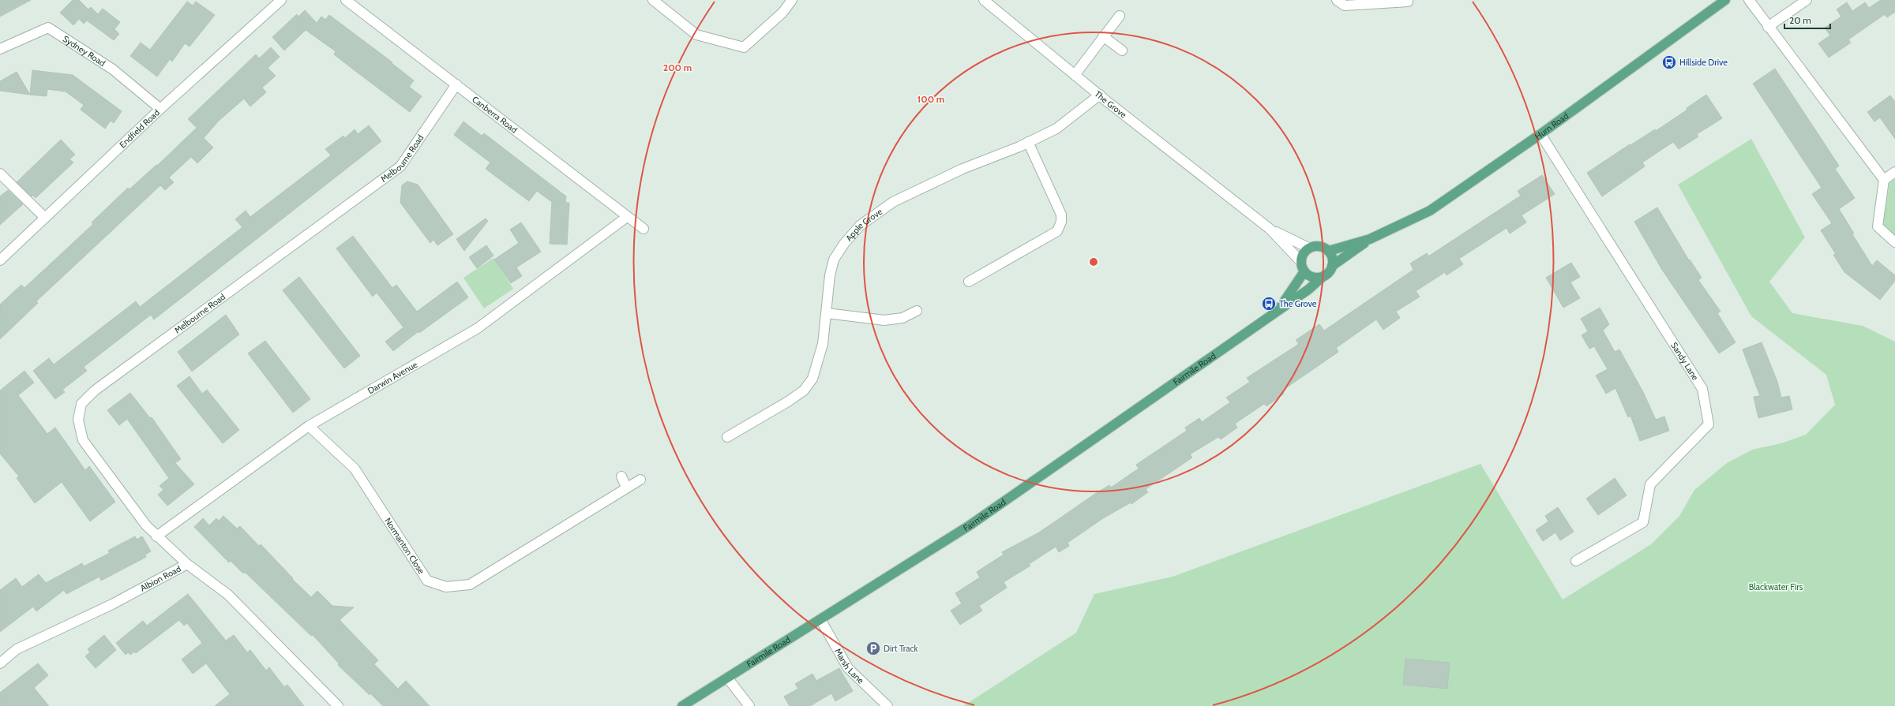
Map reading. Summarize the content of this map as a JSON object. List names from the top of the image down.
{
  "streets": {
    "main road": ["Hurn Road", "Fairmile Road"],
    "street": [
      "Sydney Road",
      "The Grove",
      "Canberra Road",
      "Endfield Road",
      "Melbourne Road",
      "Apple Grove",
      "Sandy Lane",
      "Darwin Avenue",
      "Normanton Close",
      "Albion Road",
      "Marsh Lane"
    ]
  },
  "crossings": [
    ["Sydney Road", "Endfield Road"],
    ["The Grove", "Hurn Road"],
    ["The Grove", "Apple Grove"],
    ["The Grove", "Fairmile Road"],
    ["Canberra Road", "Melbourne Road"],
    ["Canberra Road", "Darwin Avenue"],
    ["Hurn Road", "Sandy Lane"],
    ["Hurn Road", "Fairmile Road"],
    ["Melbourne Road", "Darwin Avenue"],
    ["Melbourne Road", "Albion Road"],
    ["Fairmile Road", "Marsh Lane"],
    ["Darwin Avenue", "Normanton Close"]
  ],
  "parks": ["Blackwater Firs"],
  "places": {
    "bus stop": ["Hillside Drive", "The Grove"],
    "parking": ["Dirt Track"]
  },
  "scale_bar": "20 m",
  "rings": ["200 m", "100 m"]
}
